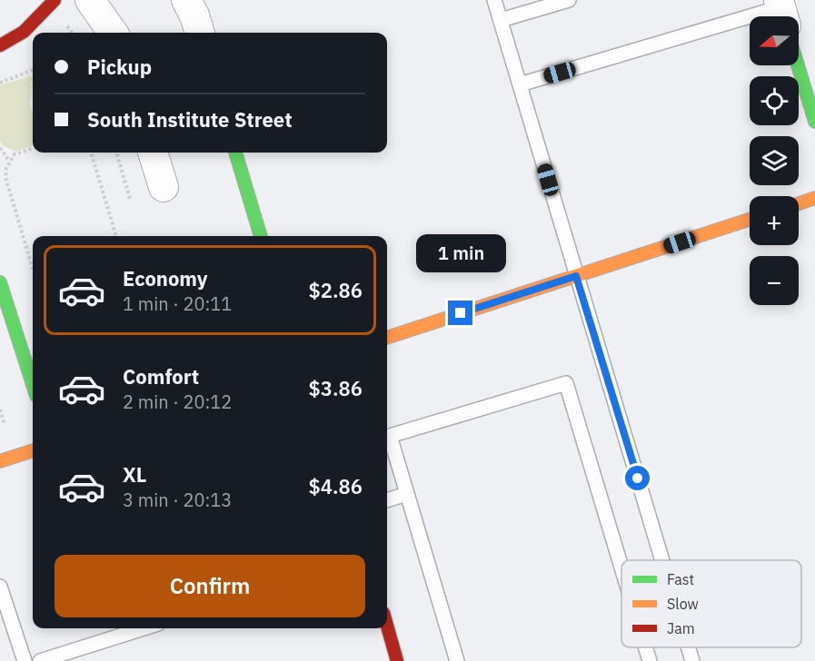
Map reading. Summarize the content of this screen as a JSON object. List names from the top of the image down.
{
  "legend": ["Fast", "Slow", "Jam"],
  "north": "left",
  "page": {
    "map_buttons": ["+", "−"],
    "banner": ["Pickup", "South Institute Street"],
    "bubble": "1 min",
    "list": [
      {
        "name": "Economy",
        "note": "1 min · 20:11",
        "value": "$2.86"
      },
      {
        "name": "Comfort",
        "note": "2 min · 20:12",
        "value": "$3.86"
      },
      {
        "name": "XL",
        "note": "3 min · 20:13",
        "value": "$4.86"
      }
    ],
    "buttons": "Confirm"
  }
}
